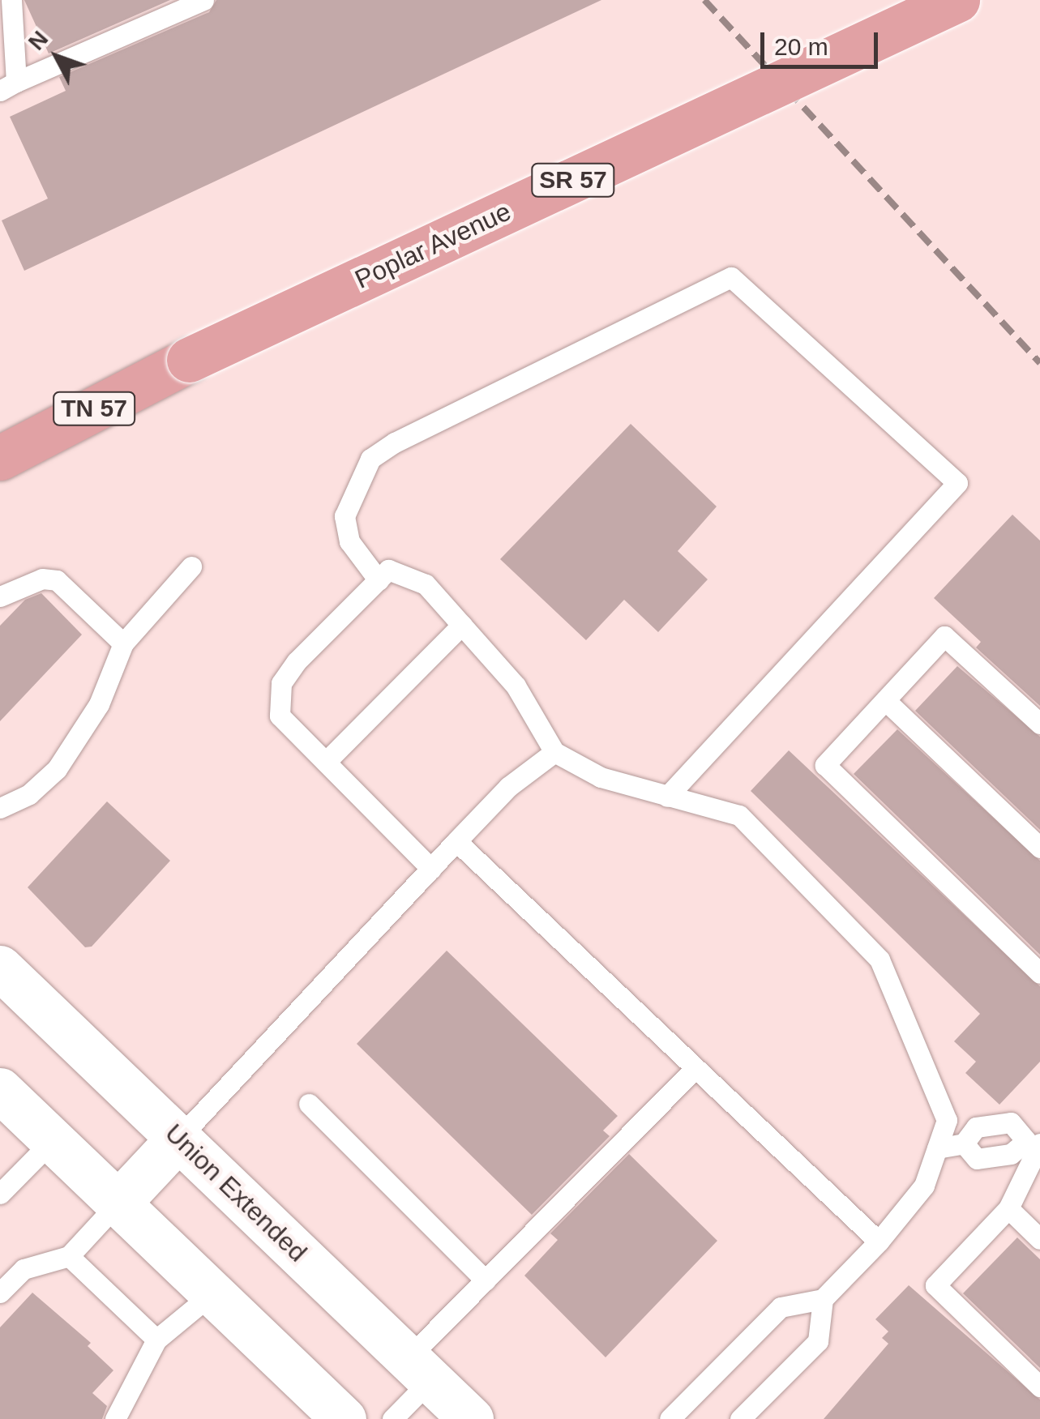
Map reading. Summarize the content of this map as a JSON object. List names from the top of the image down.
{
  "streets": {
    "main road": ["SR 57", "Poplar Avenue", "TN 57"],
    "street": ["Union Extended"]
  },
  "scale_bar": "20 m",
  "north": "top left"
}
